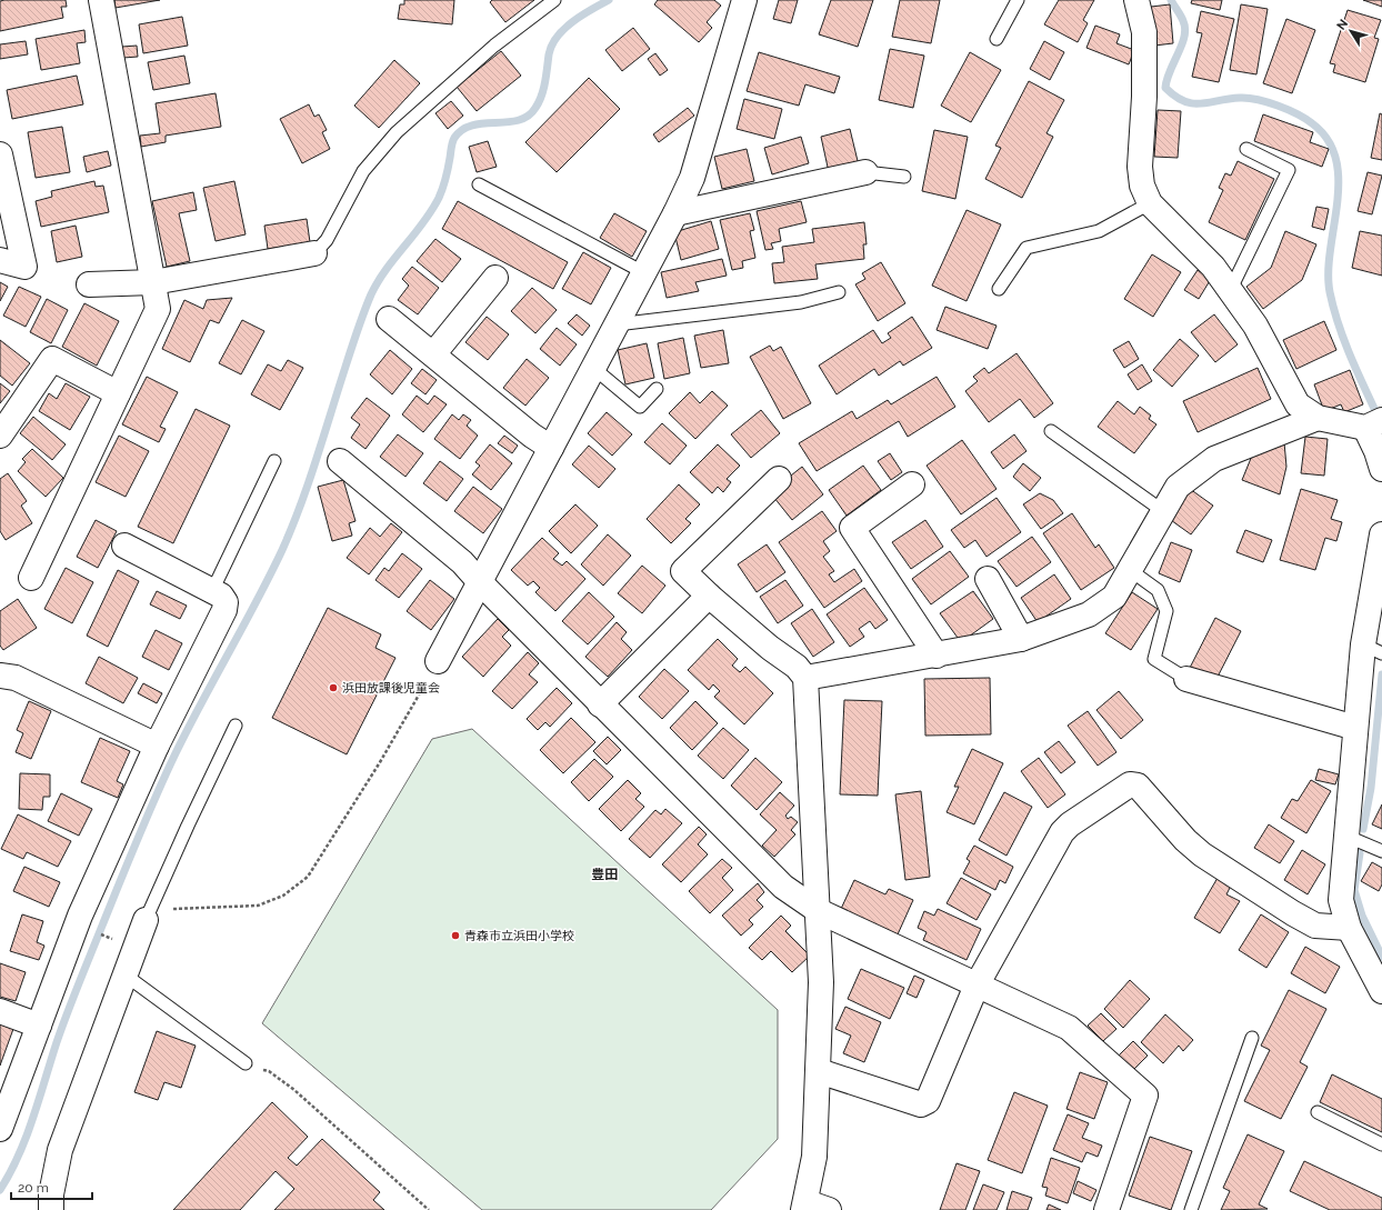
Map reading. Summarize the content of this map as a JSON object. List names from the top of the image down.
{
  "districts": ["豊田"],
  "places": ["浜田放課後児童会", "青森市立浜田小学校"],
  "scale_bar": "20 m",
  "north": "top left"
}
